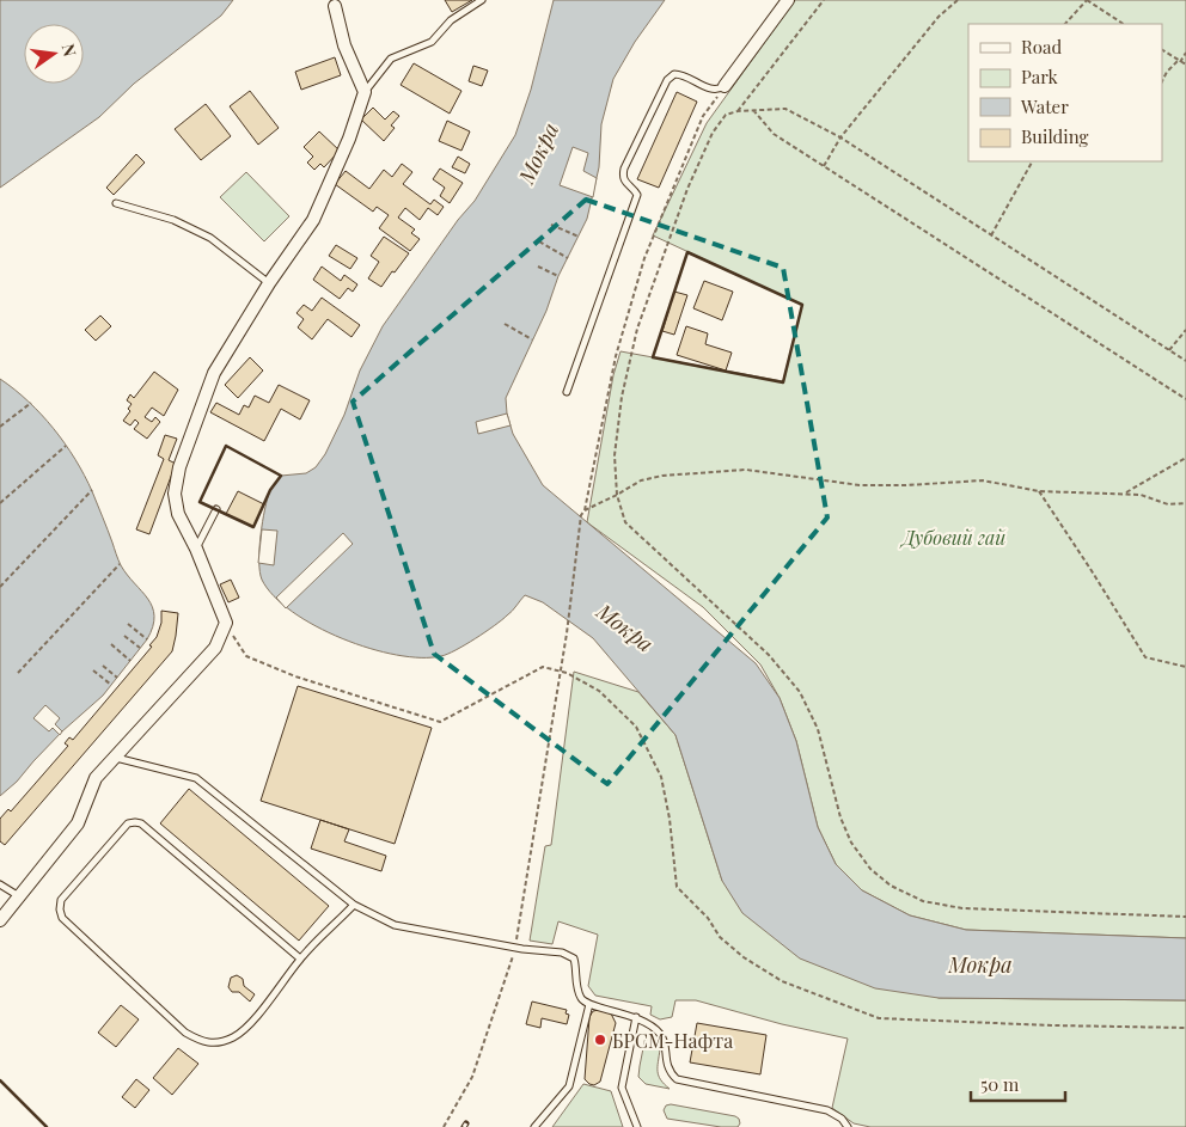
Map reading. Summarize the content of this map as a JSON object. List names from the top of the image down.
{
  "water": ["Мокра"],
  "parks": ["Дубовий гай"],
  "places": ["БРСМ-Нафта"],
  "legend": [
    "Road",
    "Park",
    "Water",
    "Building"
  ],
  "scale_bar": "50 m",
  "north": "right"
}
